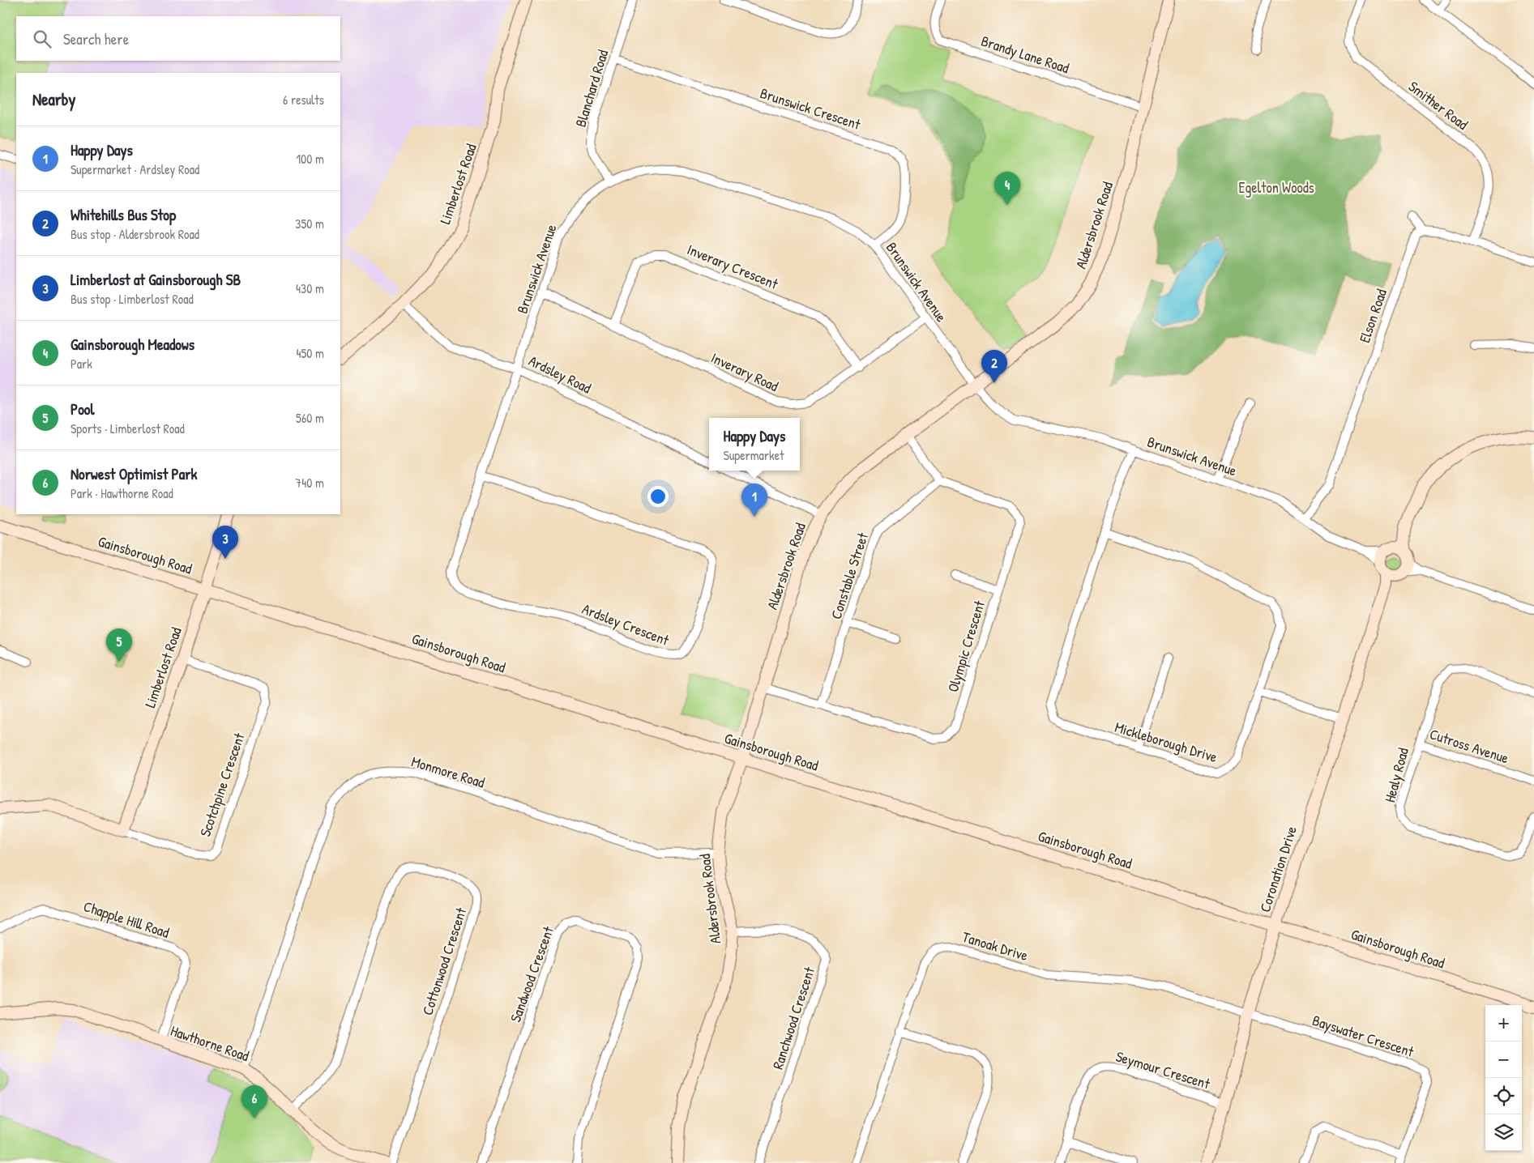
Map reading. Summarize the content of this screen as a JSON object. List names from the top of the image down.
{
  "streets": {
    "street": [
      "Brandy Lane Road",
      "Blanchard Road",
      "Smither Road",
      "Brunswick Crescent",
      "Limberlost Road",
      "Aldersbrook Road",
      "Inverary Crescent",
      "Brunswick Avenue",
      "Elson Road",
      "Inverary Road",
      "Ardsley Road",
      "Gainsborough Road",
      "Constable Street",
      "Ardsley Crescent",
      "Olympic Crescent",
      "Mickleborough Drive",
      "Cutross Avenue",
      "Monmore Road",
      "Healy Road",
      "Scotchpine Crescent",
      "Coronation Drive",
      "Chapple Hill Road",
      "Tanoak Drive",
      "Cottonwood Crescent",
      "Sandwood Crescent",
      "Ranchwood Crescent",
      "Bayswater Crescent",
      "Hawthorne Road",
      "Seymour Crescent"
    ]
  },
  "crossings": [
    ["Brandy Lane Road", "Aldersbrook Road"],
    ["Blanchard Road", "Brunswick Crescent"],
    ["Blanchard Road", "Brunswick Avenue"],
    ["Brunswick Crescent", "Brunswick Avenue"],
    ["Limberlost Road", "Ardsley Road"],
    ["Limberlost Road", "Gainsborough Road"],
    ["Limberlost Road", "Scotchpine Crescent"],
    ["Aldersbrook Road", "Brunswick Avenue"],
    ["Aldersbrook Road", "Gainsborough Road"],
    ["Aldersbrook Road", "Olympic Crescent"],
    ["Aldersbrook Road", "Monmore Road"],
    ["Aldersbrook Road", "Ranchwood Crescent"],
    ["Inverary Crescent", "Inverary Road"],
    ["Brunswick Avenue", "Elson Road"],
    ["Brunswick Avenue", "Inverary Road"],
    ["Brunswick Avenue", "Ardsley Road"],
    ["Brunswick Avenue", "Ardsley Crescent"],
    ["Brunswick Avenue", "Mickleborough Drive"],
    ["Ardsley Road", "Ardsley Crescent"],
    ["Gainsborough Road", "Coronation Drive"],
    ["Constable Street", "Olympic Crescent"],
    ["Cutross Avenue", "Healy Road"],
    ["Monmore Road", "Hawthorne Road"],
    ["Coronation Drive", "Tanoak Drive"],
    ["Coronation Drive", "Bayswater Crescent"],
    ["Coronation Drive", "Seymour Crescent"],
    ["Chapple Hill Road", "Hawthorne Road"],
    ["Tanoak Drive", "Bayswater Crescent"],
    ["Cottonwood Crescent", "Hawthorne Road"]
  ],
  "parks": ["Egelton Woods"],
  "page": {
    "search": "Search here",
    "heading": ["Nearby", "6 results"],
    "list": [
      {
        "mark": "1",
        "name": "Happy Days",
        "note": "Supermarket · Ardsley Road",
        "value": "100 m"
      },
      {
        "mark": "2",
        "name": "Whitehills Bus Stop",
        "note": "Bus stop · Aldersbrook Road",
        "value": "350 m"
      },
      {
        "mark": "3",
        "name": "Limberlost at Gainsborough SB",
        "note": "Bus stop · Limberlost Road",
        "value": "430 m"
      },
      {
        "mark": "4",
        "name": "Gainsborough Meadows",
        "note": "Park",
        "value": "450 m"
      },
      {
        "mark": "5",
        "name": "Pool",
        "note": "Sports · Limberlost Road",
        "value": "560 m"
      },
      {
        "mark": "6",
        "name": "Norwest Optimist Park",
        "note": "Park · Hawthorne Road",
        "value": "740 m"
      }
    ],
    "pins": [
      "4",
      "2",
      "1",
      "3",
      "5",
      "6"
    ],
    "popup": ["Happy Days", "Supermarket"],
    "map_buttons": ["+", "−"]
  }
}
